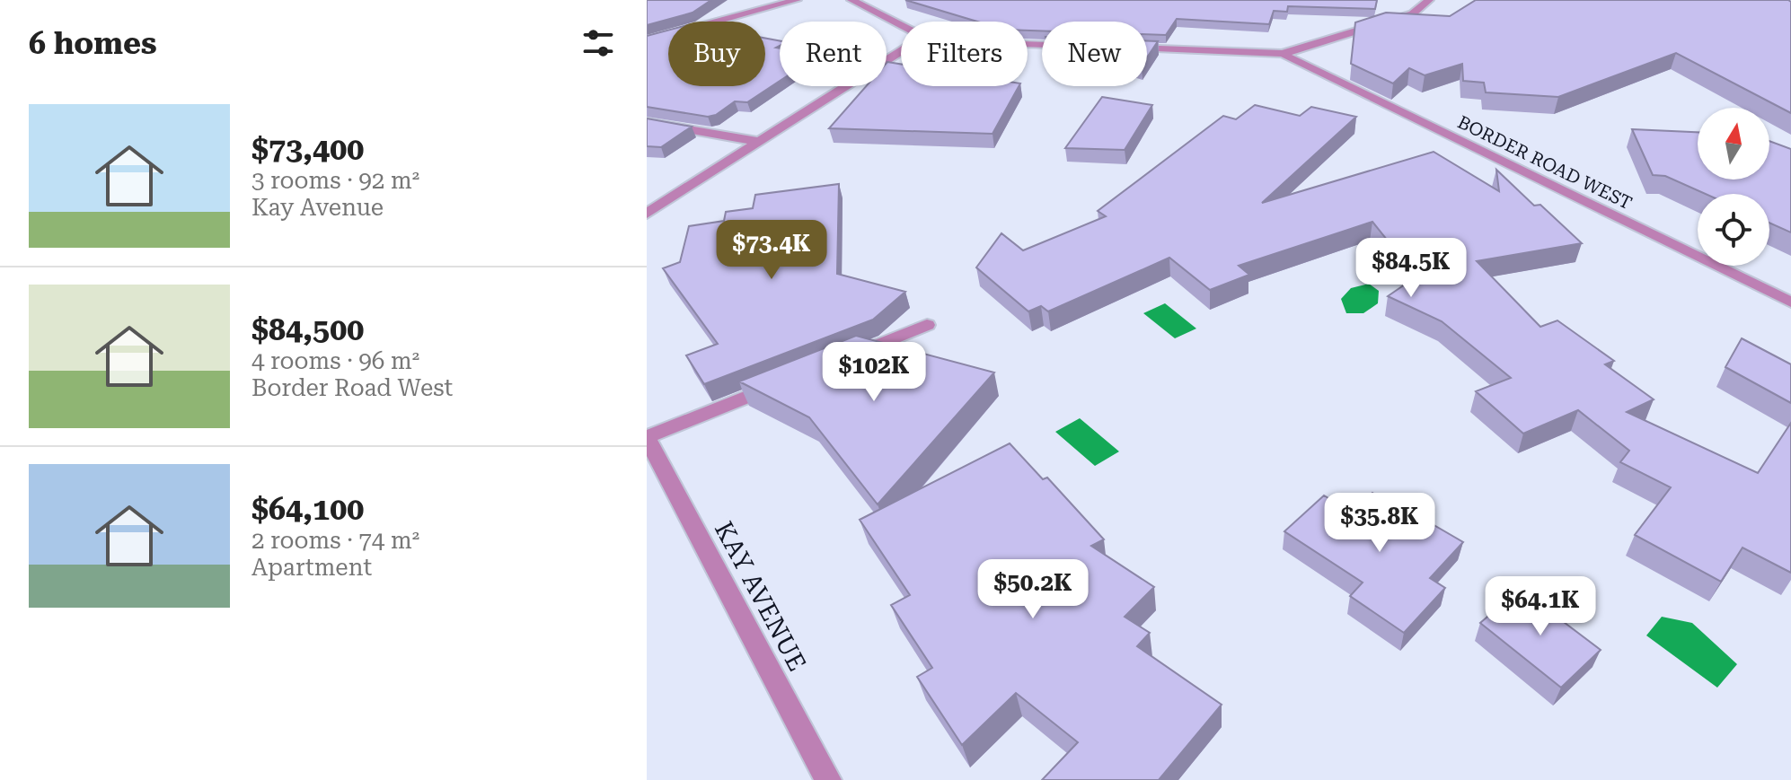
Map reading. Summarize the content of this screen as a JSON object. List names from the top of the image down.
{
  "streets": {
    "street": ["BORDER ROAD WEST", "KAY AVENUE"]
  },
  "north": "top",
  "page": {
    "heading": "6 homes",
    "chip": [
      "Buy",
      "Rent",
      "Filters",
      "New"
    ],
    "list": [
      {
        "name": "$73,400",
        "note": "3 rooms · 92 m² · Kay Avenue"
      },
      {
        "name": "$84,500",
        "note": "4 rooms · 96 m² · Border Road West"
      },
      {
        "name": "$64,100",
        "note": "2 rooms · 74 m² · Apartment"
      }
    ],
    "price": [
      "$73.4K",
      "$84.5K",
      "$102K",
      "$35.8K",
      "$50.2K",
      "$64.1K"
    ]
  }
}
